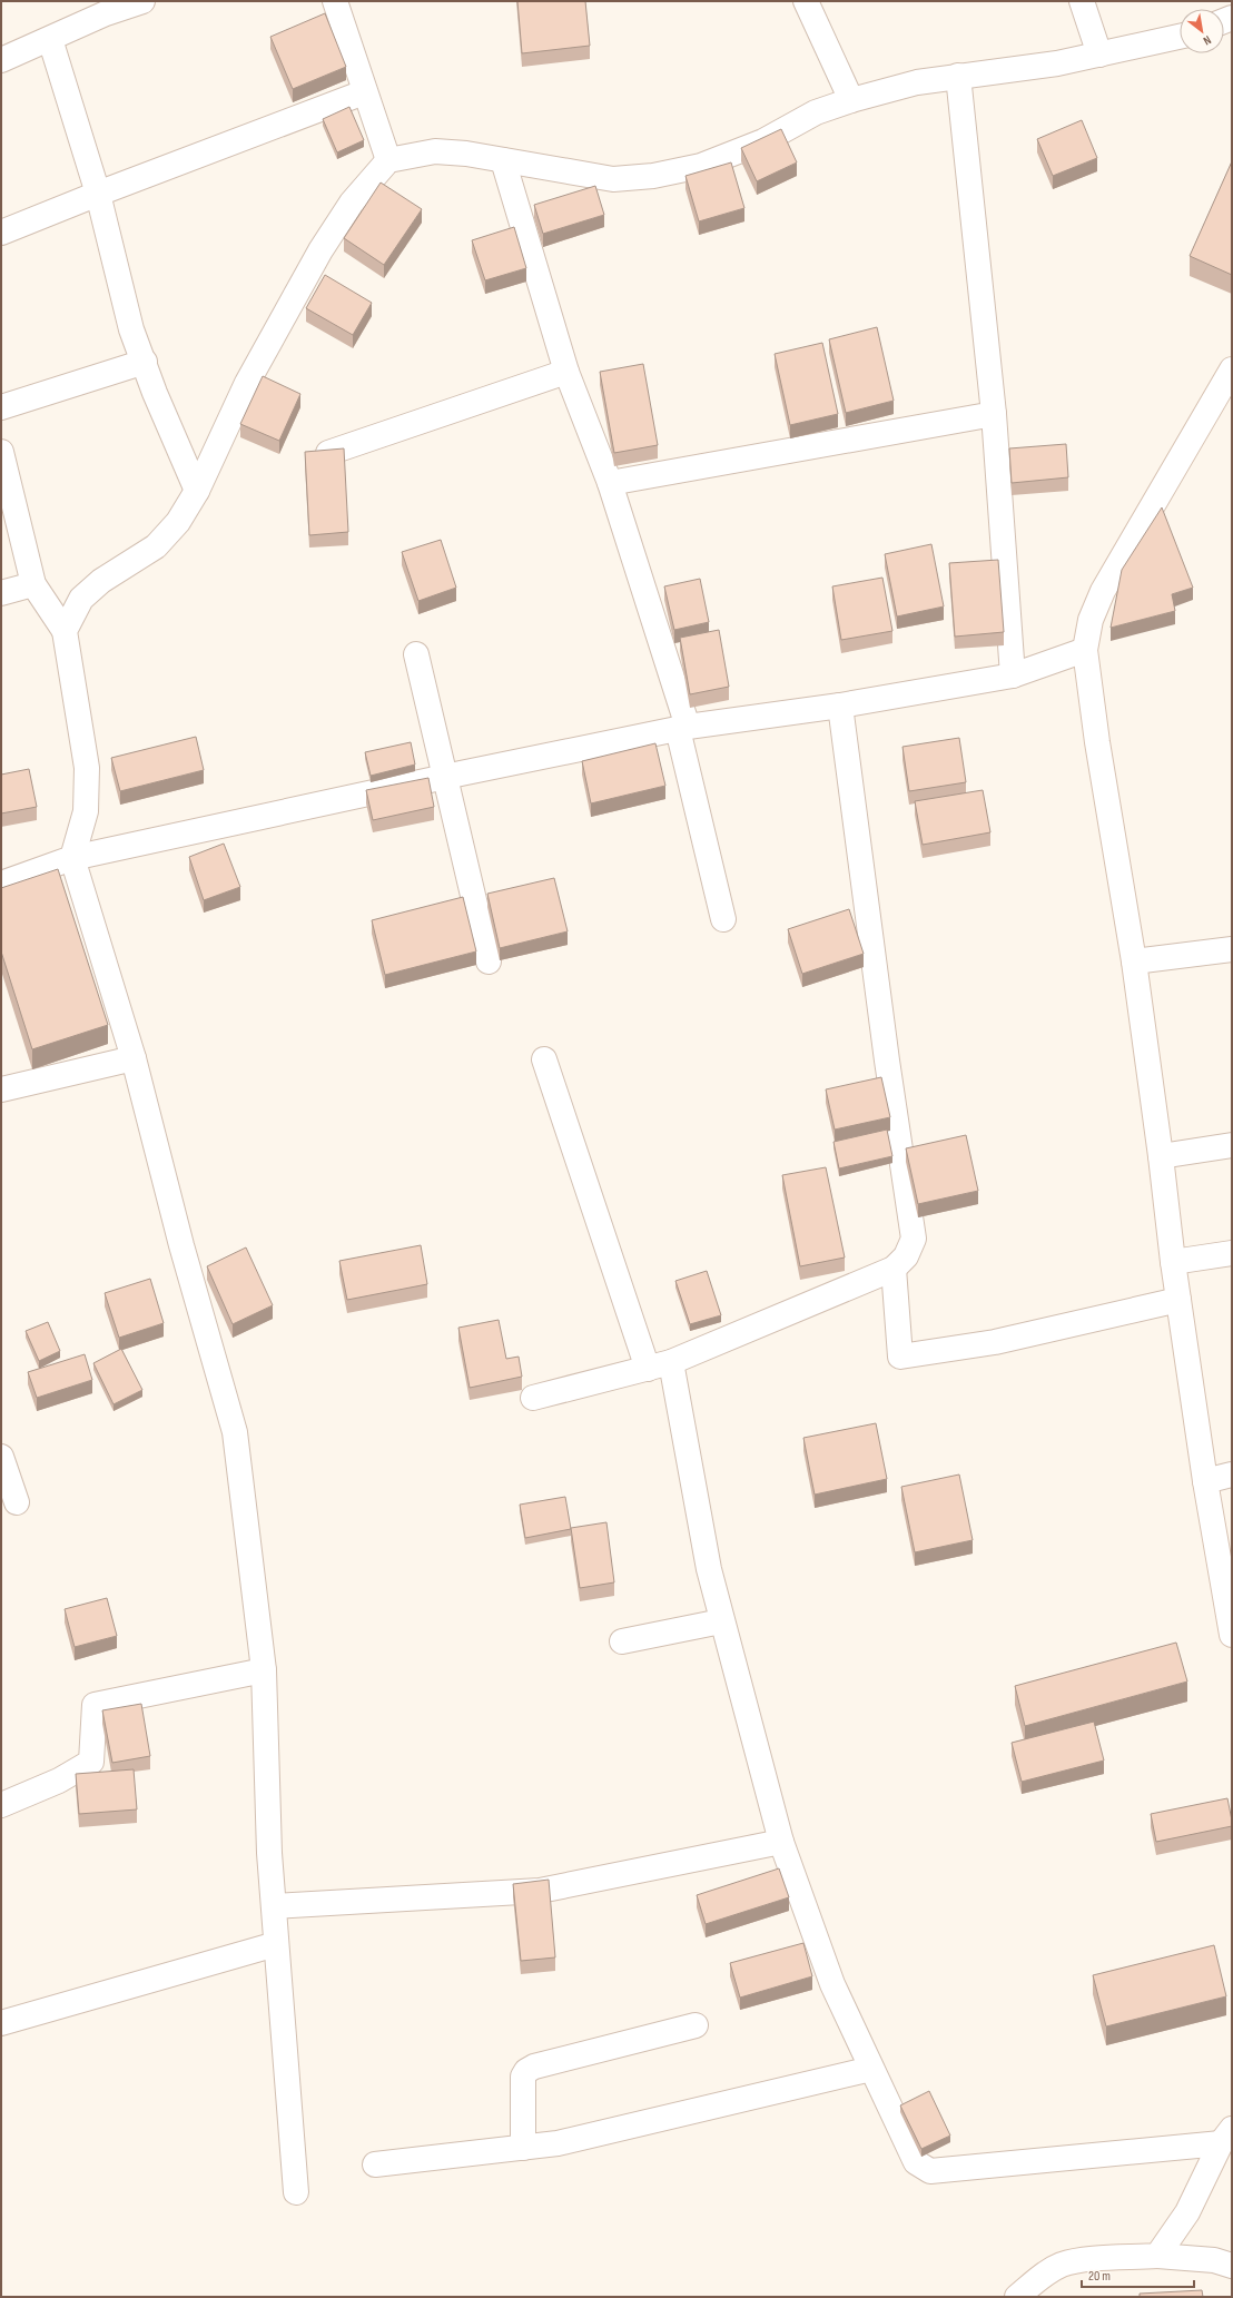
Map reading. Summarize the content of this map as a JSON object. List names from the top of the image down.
{
  "scale_bar": "20 m",
  "north": "bottom right"
}
